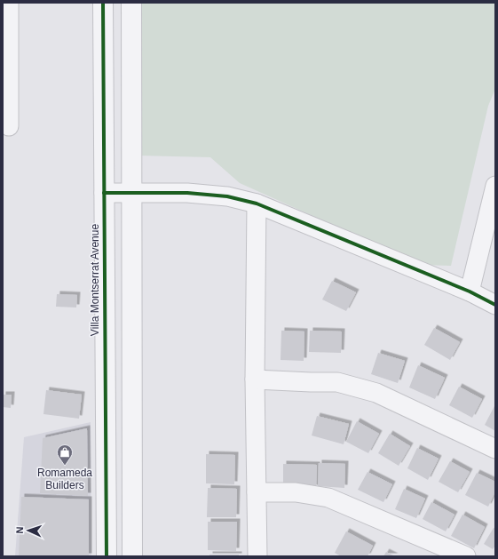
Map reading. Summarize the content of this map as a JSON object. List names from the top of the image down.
{
  "streets": {
    "street": ["Villa Montserrat Avenue"]
  },
  "places": {
    "shop": ["Romameda Builders"]
  },
  "north": "left"
}
